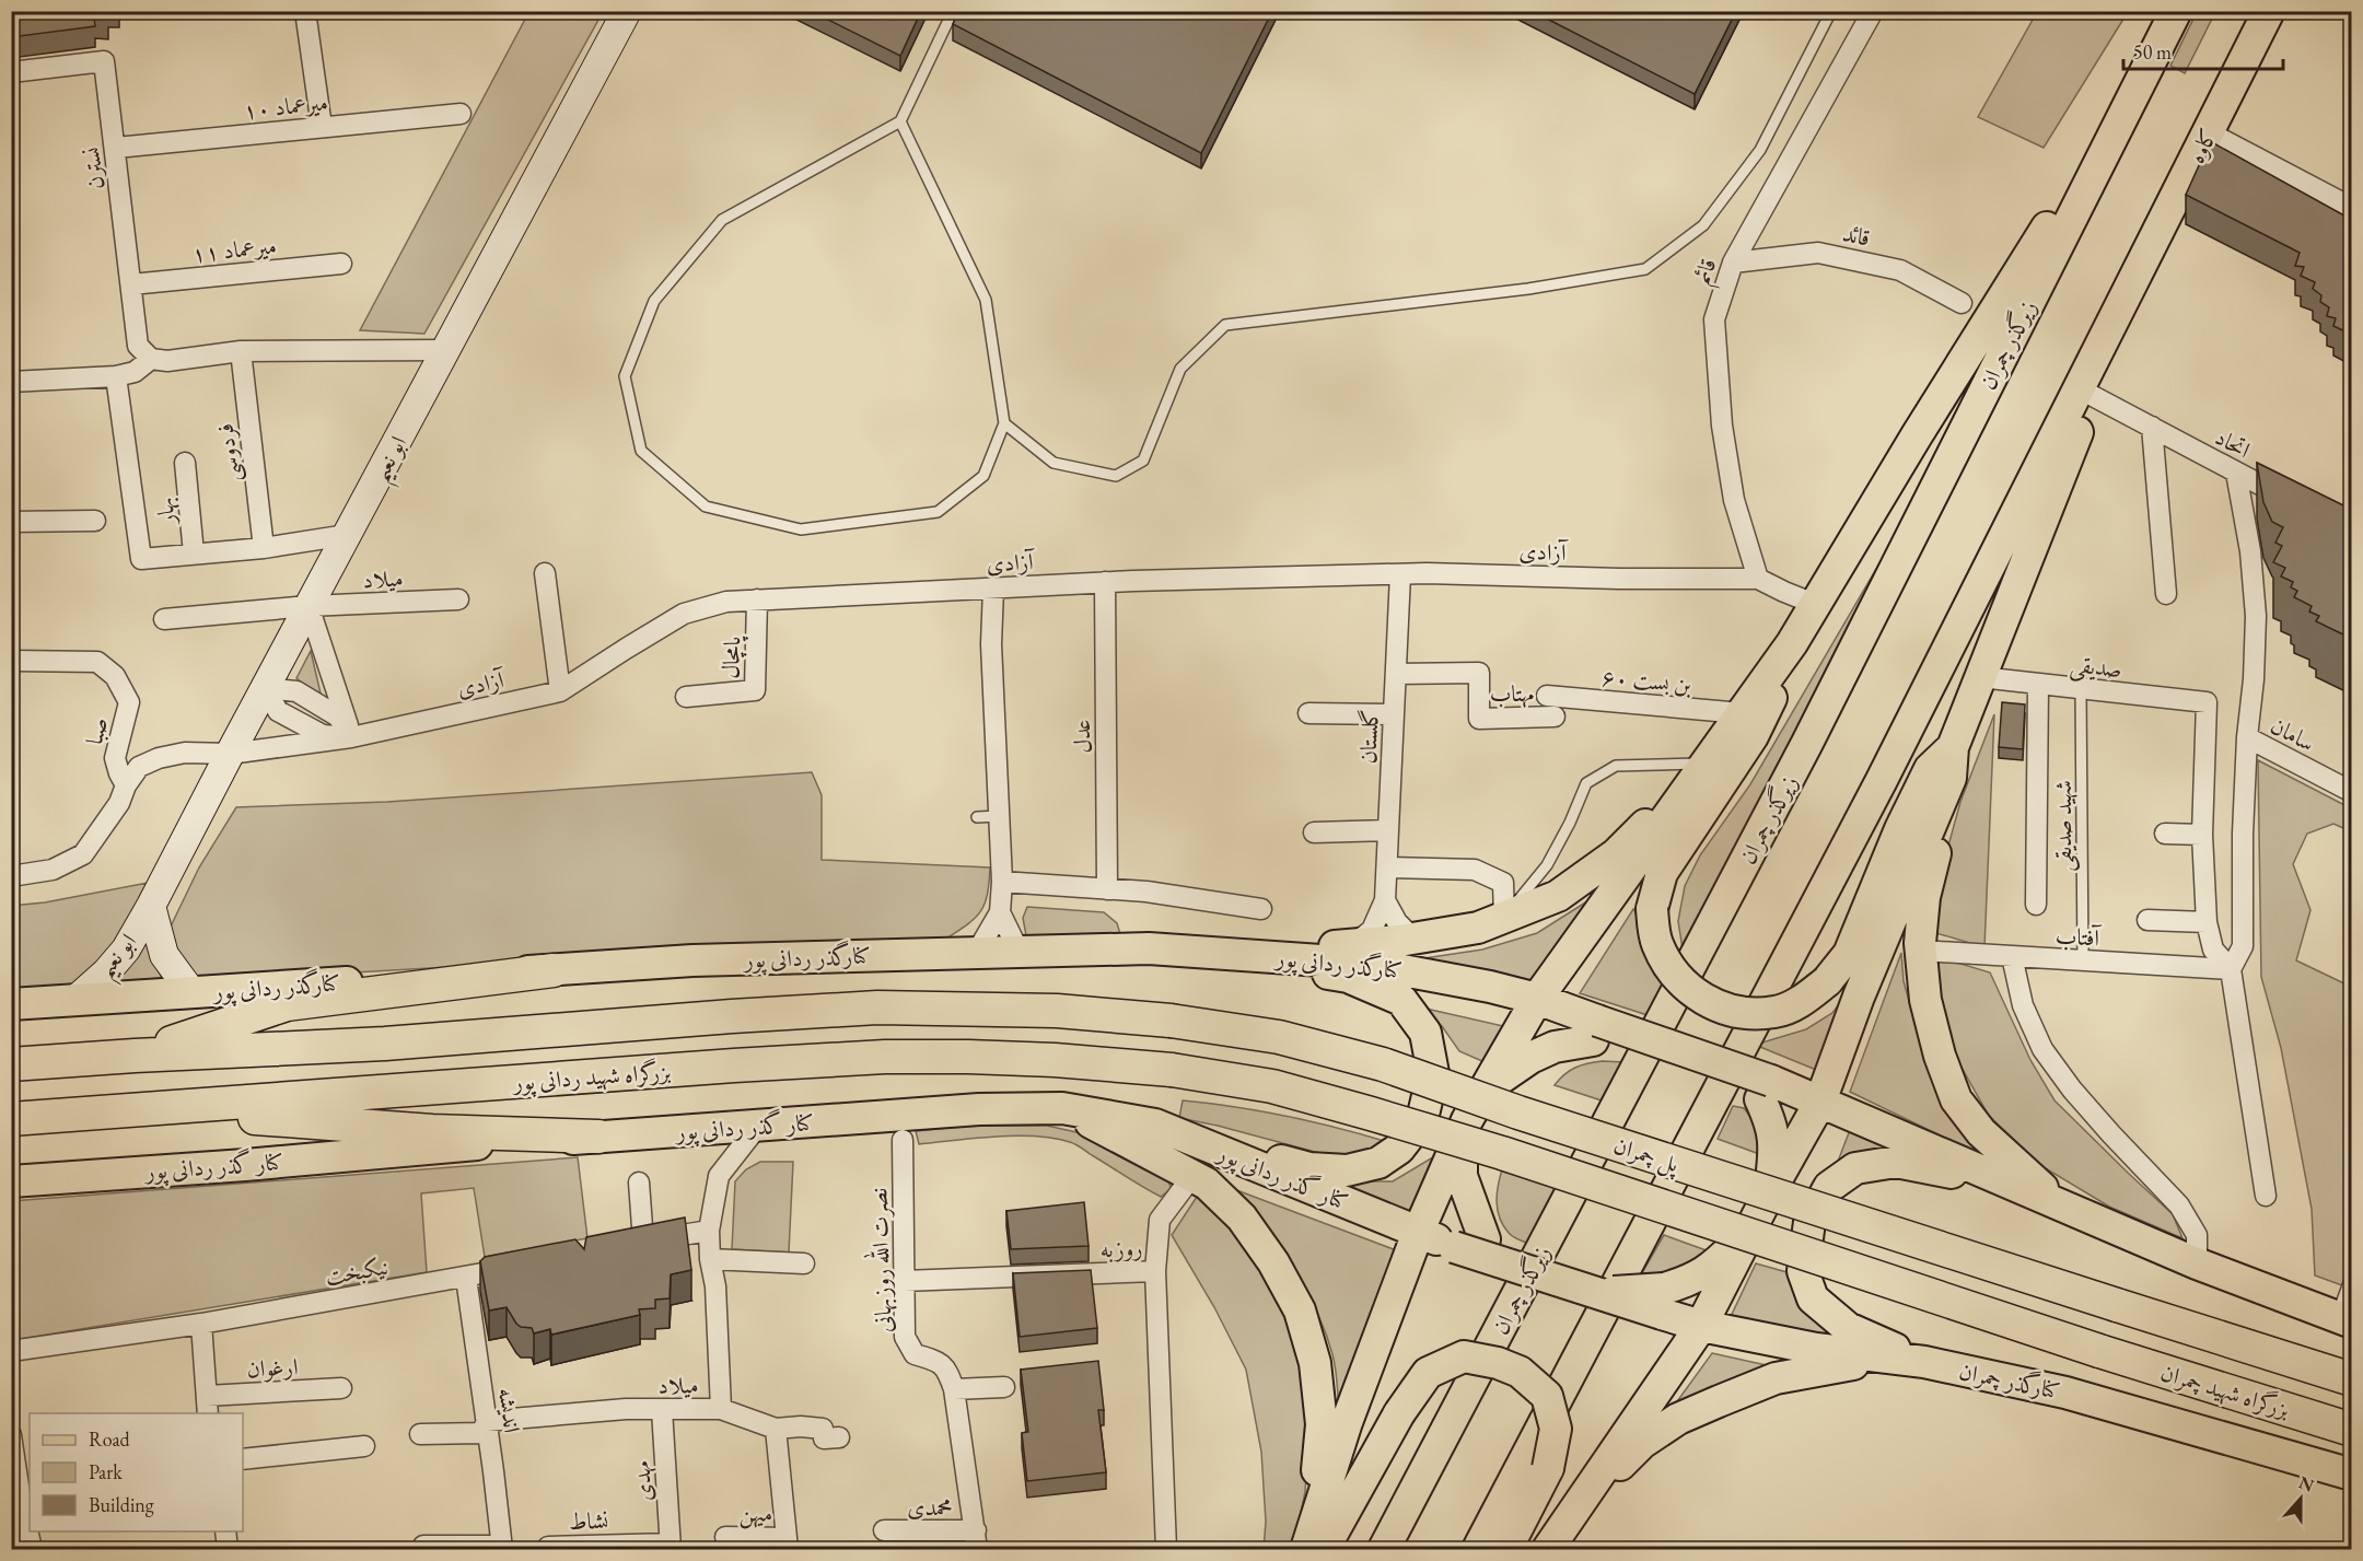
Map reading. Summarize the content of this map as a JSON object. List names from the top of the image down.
{
  "streets": {
    "highway": ["بزرگراه شهید ردانی پور", "پل چمران", "بزرگراه شهید چمران"],
    "main road": [
      "کاوه",
      "زیرگذر چمران",
      "ابو نعیم",
      "کنارگذر ردانی پور",
      "کنار گذر ردانی پور",
      "کنارگذر چمران"
    ],
    "street": [
      "میرعماد ۱۰",
      "نسترن",
      "قائد",
      "میرعماد ۱۱",
      "قائم",
      "اتحاد",
      "فردوسی",
      "بهار",
      "آزادی",
      "میلاد",
      "پامچال",
      "صدیقی",
      "بن بست ۶۰",
      "مهتاب",
      "صبا",
      "سامان",
      "عدل",
      "گلستان",
      "آفتاب",
      "روزبه",
      "نصرت الله روزبهانی",
      "نیکبخت",
      "ارغوان",
      "اندیشه",
      "مهدی",
      "محمدی",
      "میهن",
      "نشاط"
    ],
    "lane": ["شهید صدیقی"]
  },
  "crossings": [
    ["میرعماد ۱۰", "نسترن"],
    ["نسترن", "میرعماد ۱۱"],
    ["قائد", "قائم"],
    ["قائم", "آزادی"],
    ["ابو نعیم", "آزادی"],
    ["ابو نعیم", "میلاد"],
    ["ابو نعیم", "کنارگذر ردانی پور"],
    ["آزادی", "پامچال"],
    ["آزادی", "صبا"],
    ["آزادی", "عدل"],
    ["آزادی", "گلستان"],
    ["میلاد", "کنار گذر ردانی پور"],
    ["میلاد", "اندیشه"],
    ["میلاد", "مهدی"],
    ["صدیقی", "شهید صدیقی"],
    ["مهتاب", "گلستان"],
    ["شهید صدیقی", "آفتاب"],
    ["بزرگراه شهید ردانی پور", "پل چمران"],
    ["کنار گذر ردانی پور", "کنارگذر چمران"],
    ["پل چمران", "بزرگراه شهید چمران"],
    ["روزبه", "نصرت الله روزبهانی"],
    ["نصرت الله روزبهانی", "محمدی"],
    ["نیکبخت", "اندیشه"],
    ["مهدی", "نشاط"]
  ],
  "legend": ["Road", "Park", "Building"],
  "scale_bar": "50 m",
  "north": "top"
}
